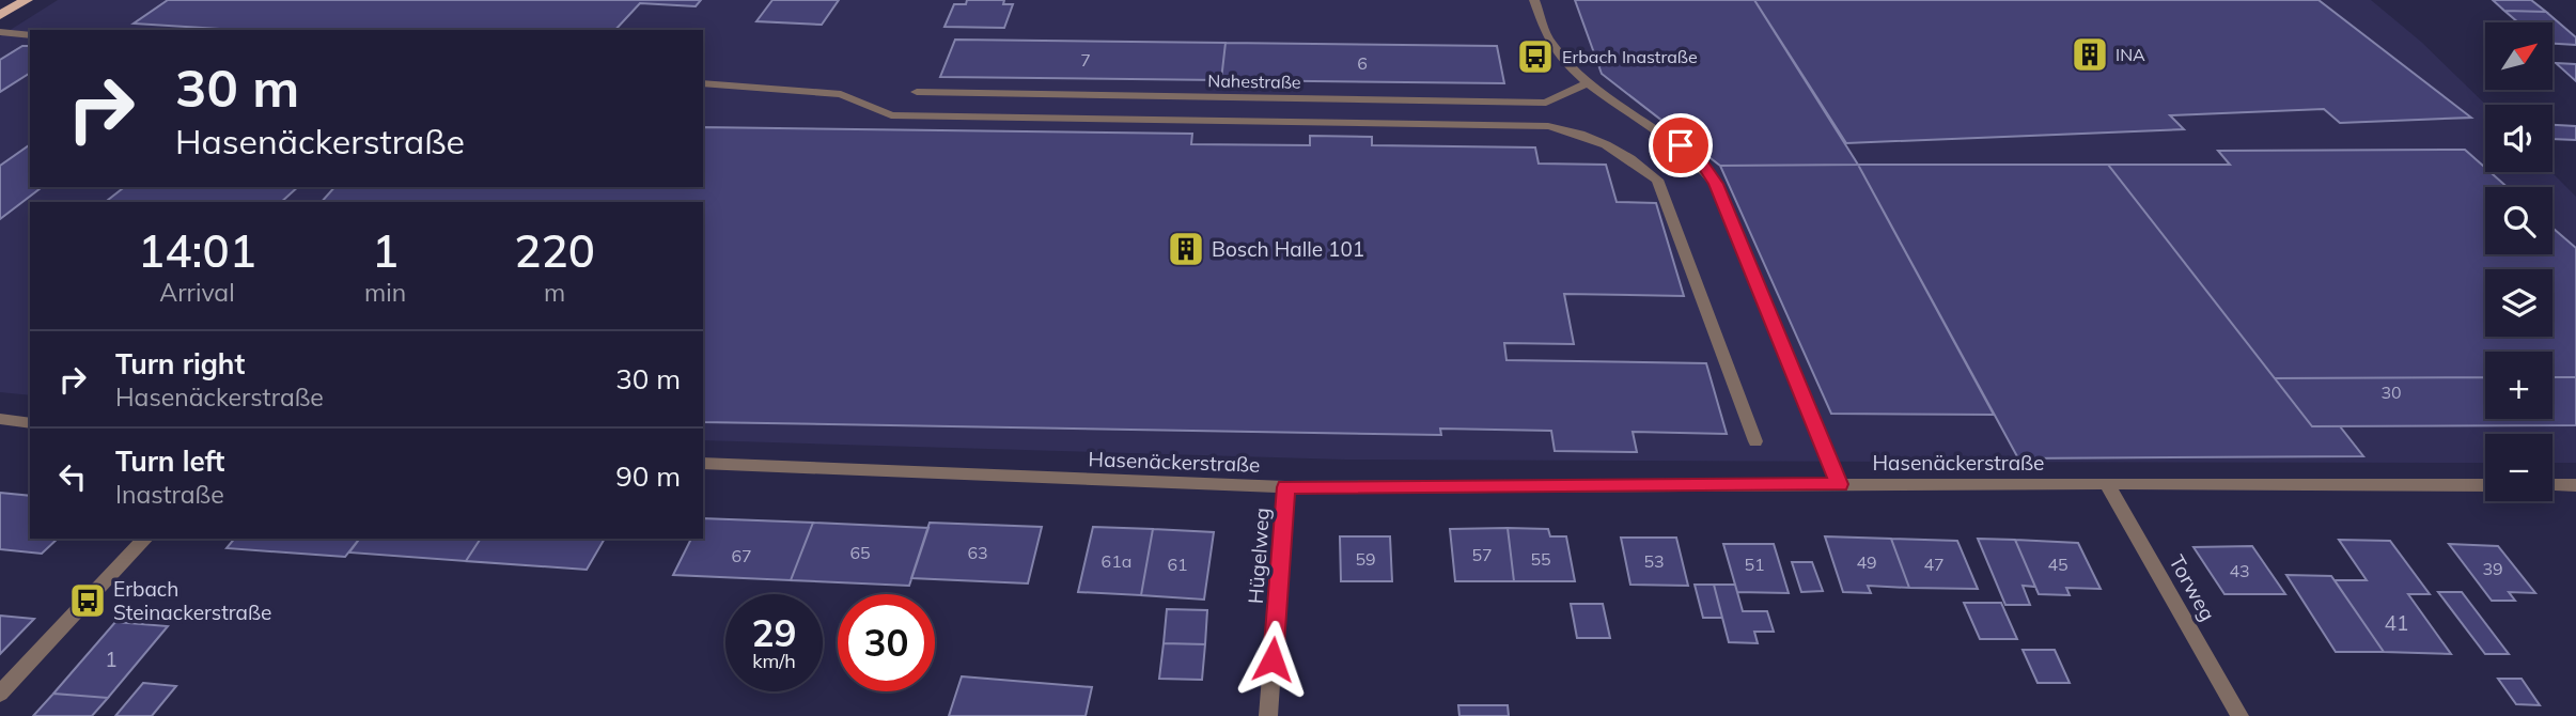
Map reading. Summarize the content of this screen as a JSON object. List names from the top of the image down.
{
  "streets": {
    "street": [
      "Nahestraße",
      "Hasenäckerstraße",
      "Hügelweg",
      "Torweg"
    ]
  },
  "crossings": [
    ["Hasenäckerstraße", "Hügelweg"],
    ["Hasenäckerstraße", "Torweg"]
  ],
  "places": {
    "building": ["INA", "Bosch Halle 101"],
    "bus stop": ["Erbach Inastraße", "Erbach Steinackerstraße"]
  },
  "house_numbers": [
    "7",
    "6",
    "30",
    "65",
    "63",
    "57",
    "67",
    "59",
    "55",
    "61a",
    "53",
    "49",
    "61",
    "51",
    "47",
    "45",
    "39",
    "43",
    "41",
    "1"
  ],
  "north": "top right",
  "page": {
    "map_buttons": ["+", "−"],
    "turn": ["30 m", "Hasenäckerstraße"],
    "eta": [
      "14:01",
      "Arrival",
      "1",
      "min",
      "220",
      "m"
    ],
    "list": [
      {
        "name": "Turn right",
        "note": "Hasenäckerstraße",
        "value": "30 m"
      },
      {
        "name": "Turn left",
        "note": "Inastraße",
        "value": "90 m"
      }
    ],
    "speed": "29 km/h",
    "limit": "30"
  }
}
